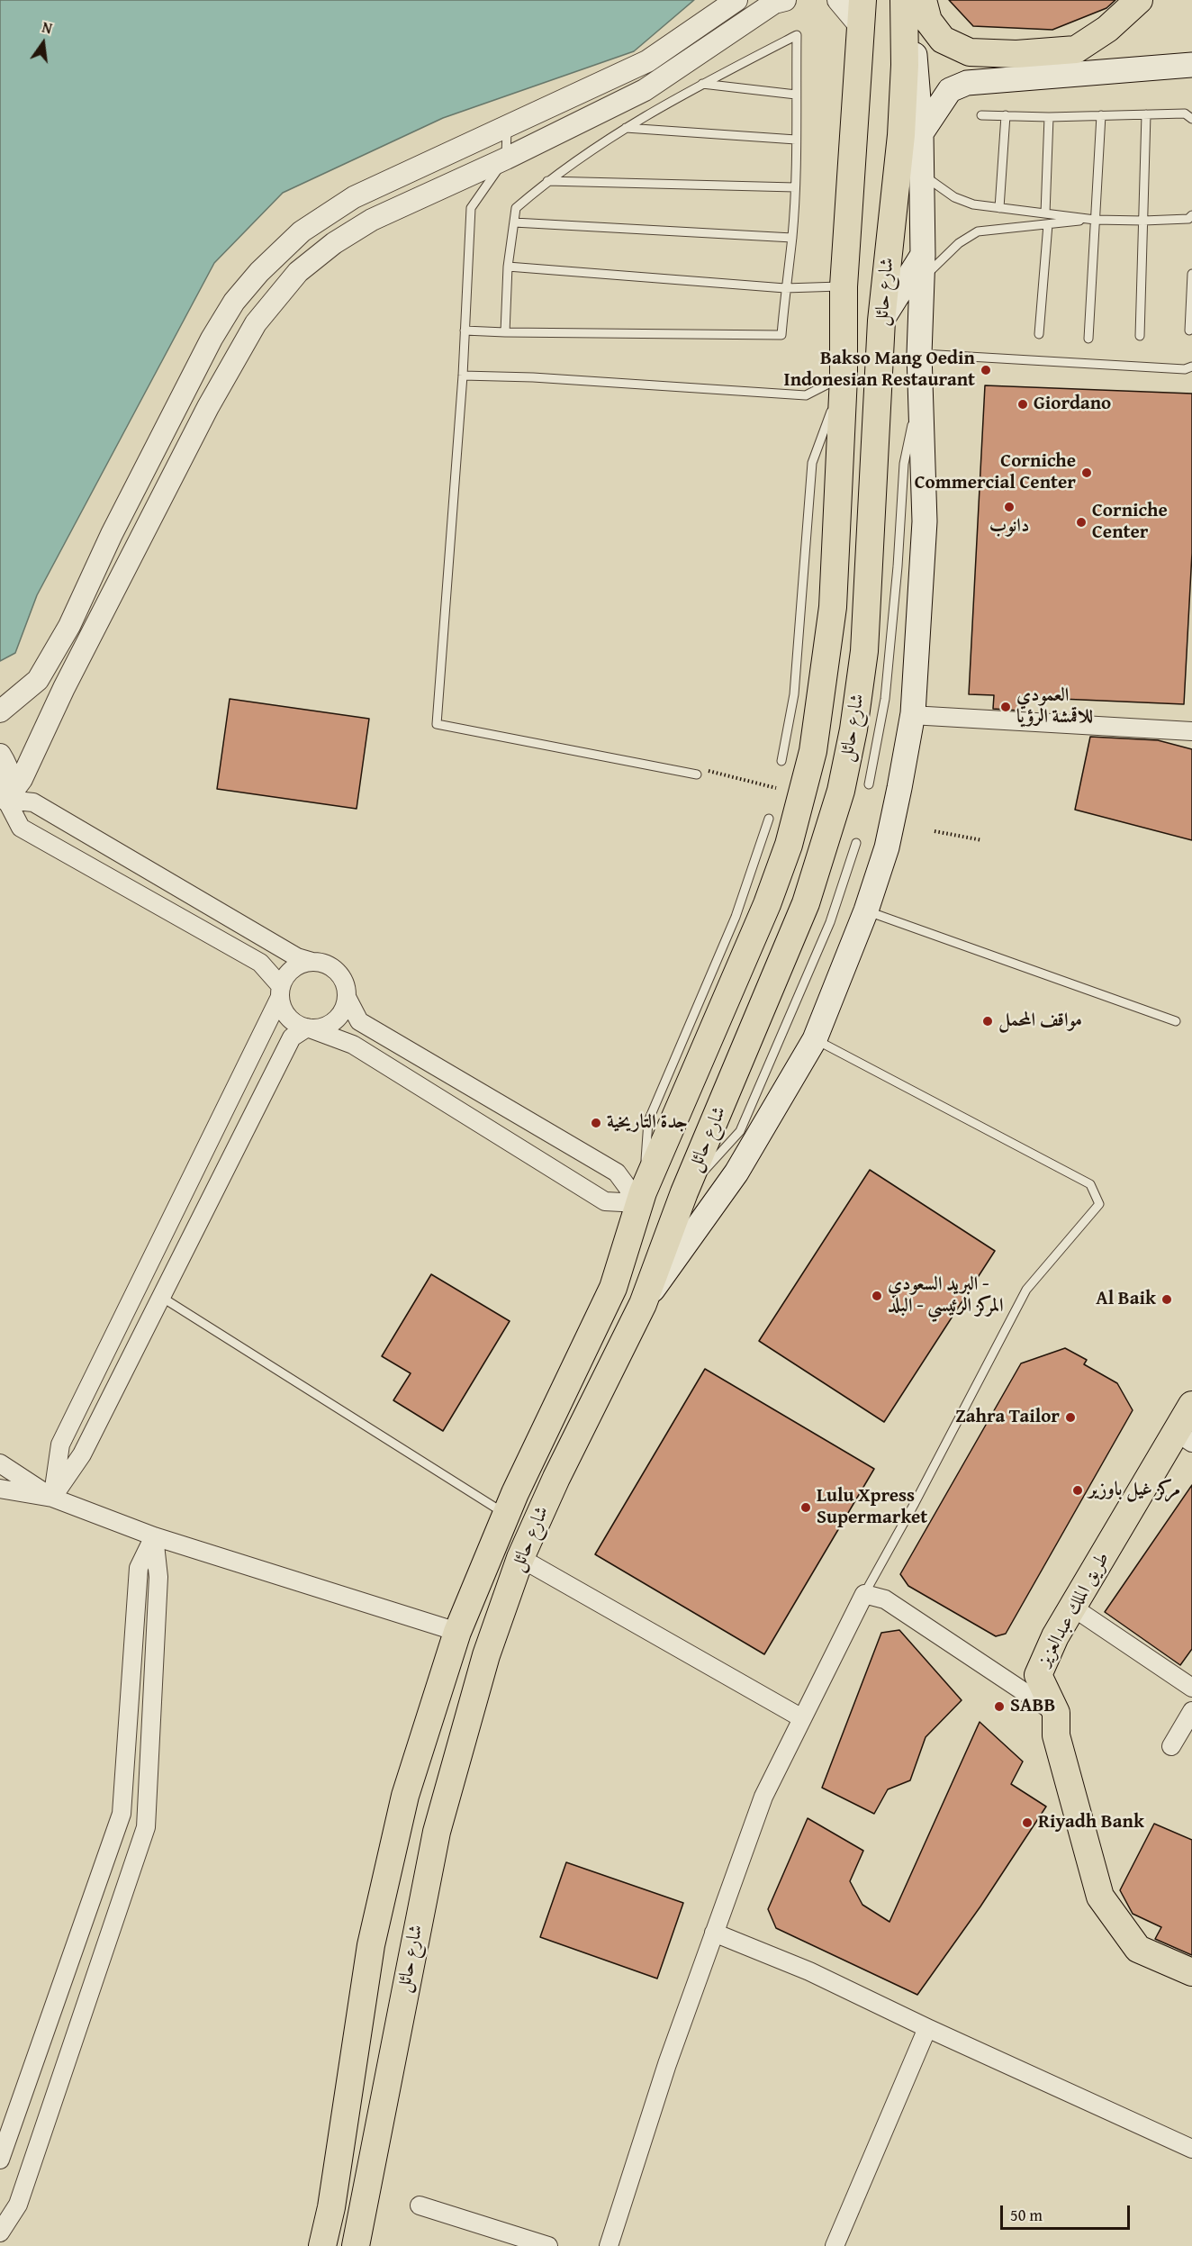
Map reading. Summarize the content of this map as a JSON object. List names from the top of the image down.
{
  "streets": {
    "main road": ["شارع حائل", "طريق الملك عبدالعزيز"]
  },
  "places": [
    "Bakso Mang Oedin Indonesian Restaurant",
    "Giordano",
    "Corniche Commercial Center",
    "دانوب",
    "Corniche Center",
    "العمودي للاقمشة الرؤيا",
    "مواقف المحمل",
    "جدة التاريخية",
    "البريد السعودي - المركز الرئيسي - البلد",
    "Al Baik",
    "Zahra Tailor",
    "مركز غيل باوزير",
    "Lulu Xpress Supermarket",
    "SABB",
    "Riyadh Bank"
  ],
  "scale_bar": "50 m",
  "north": "top"
}
